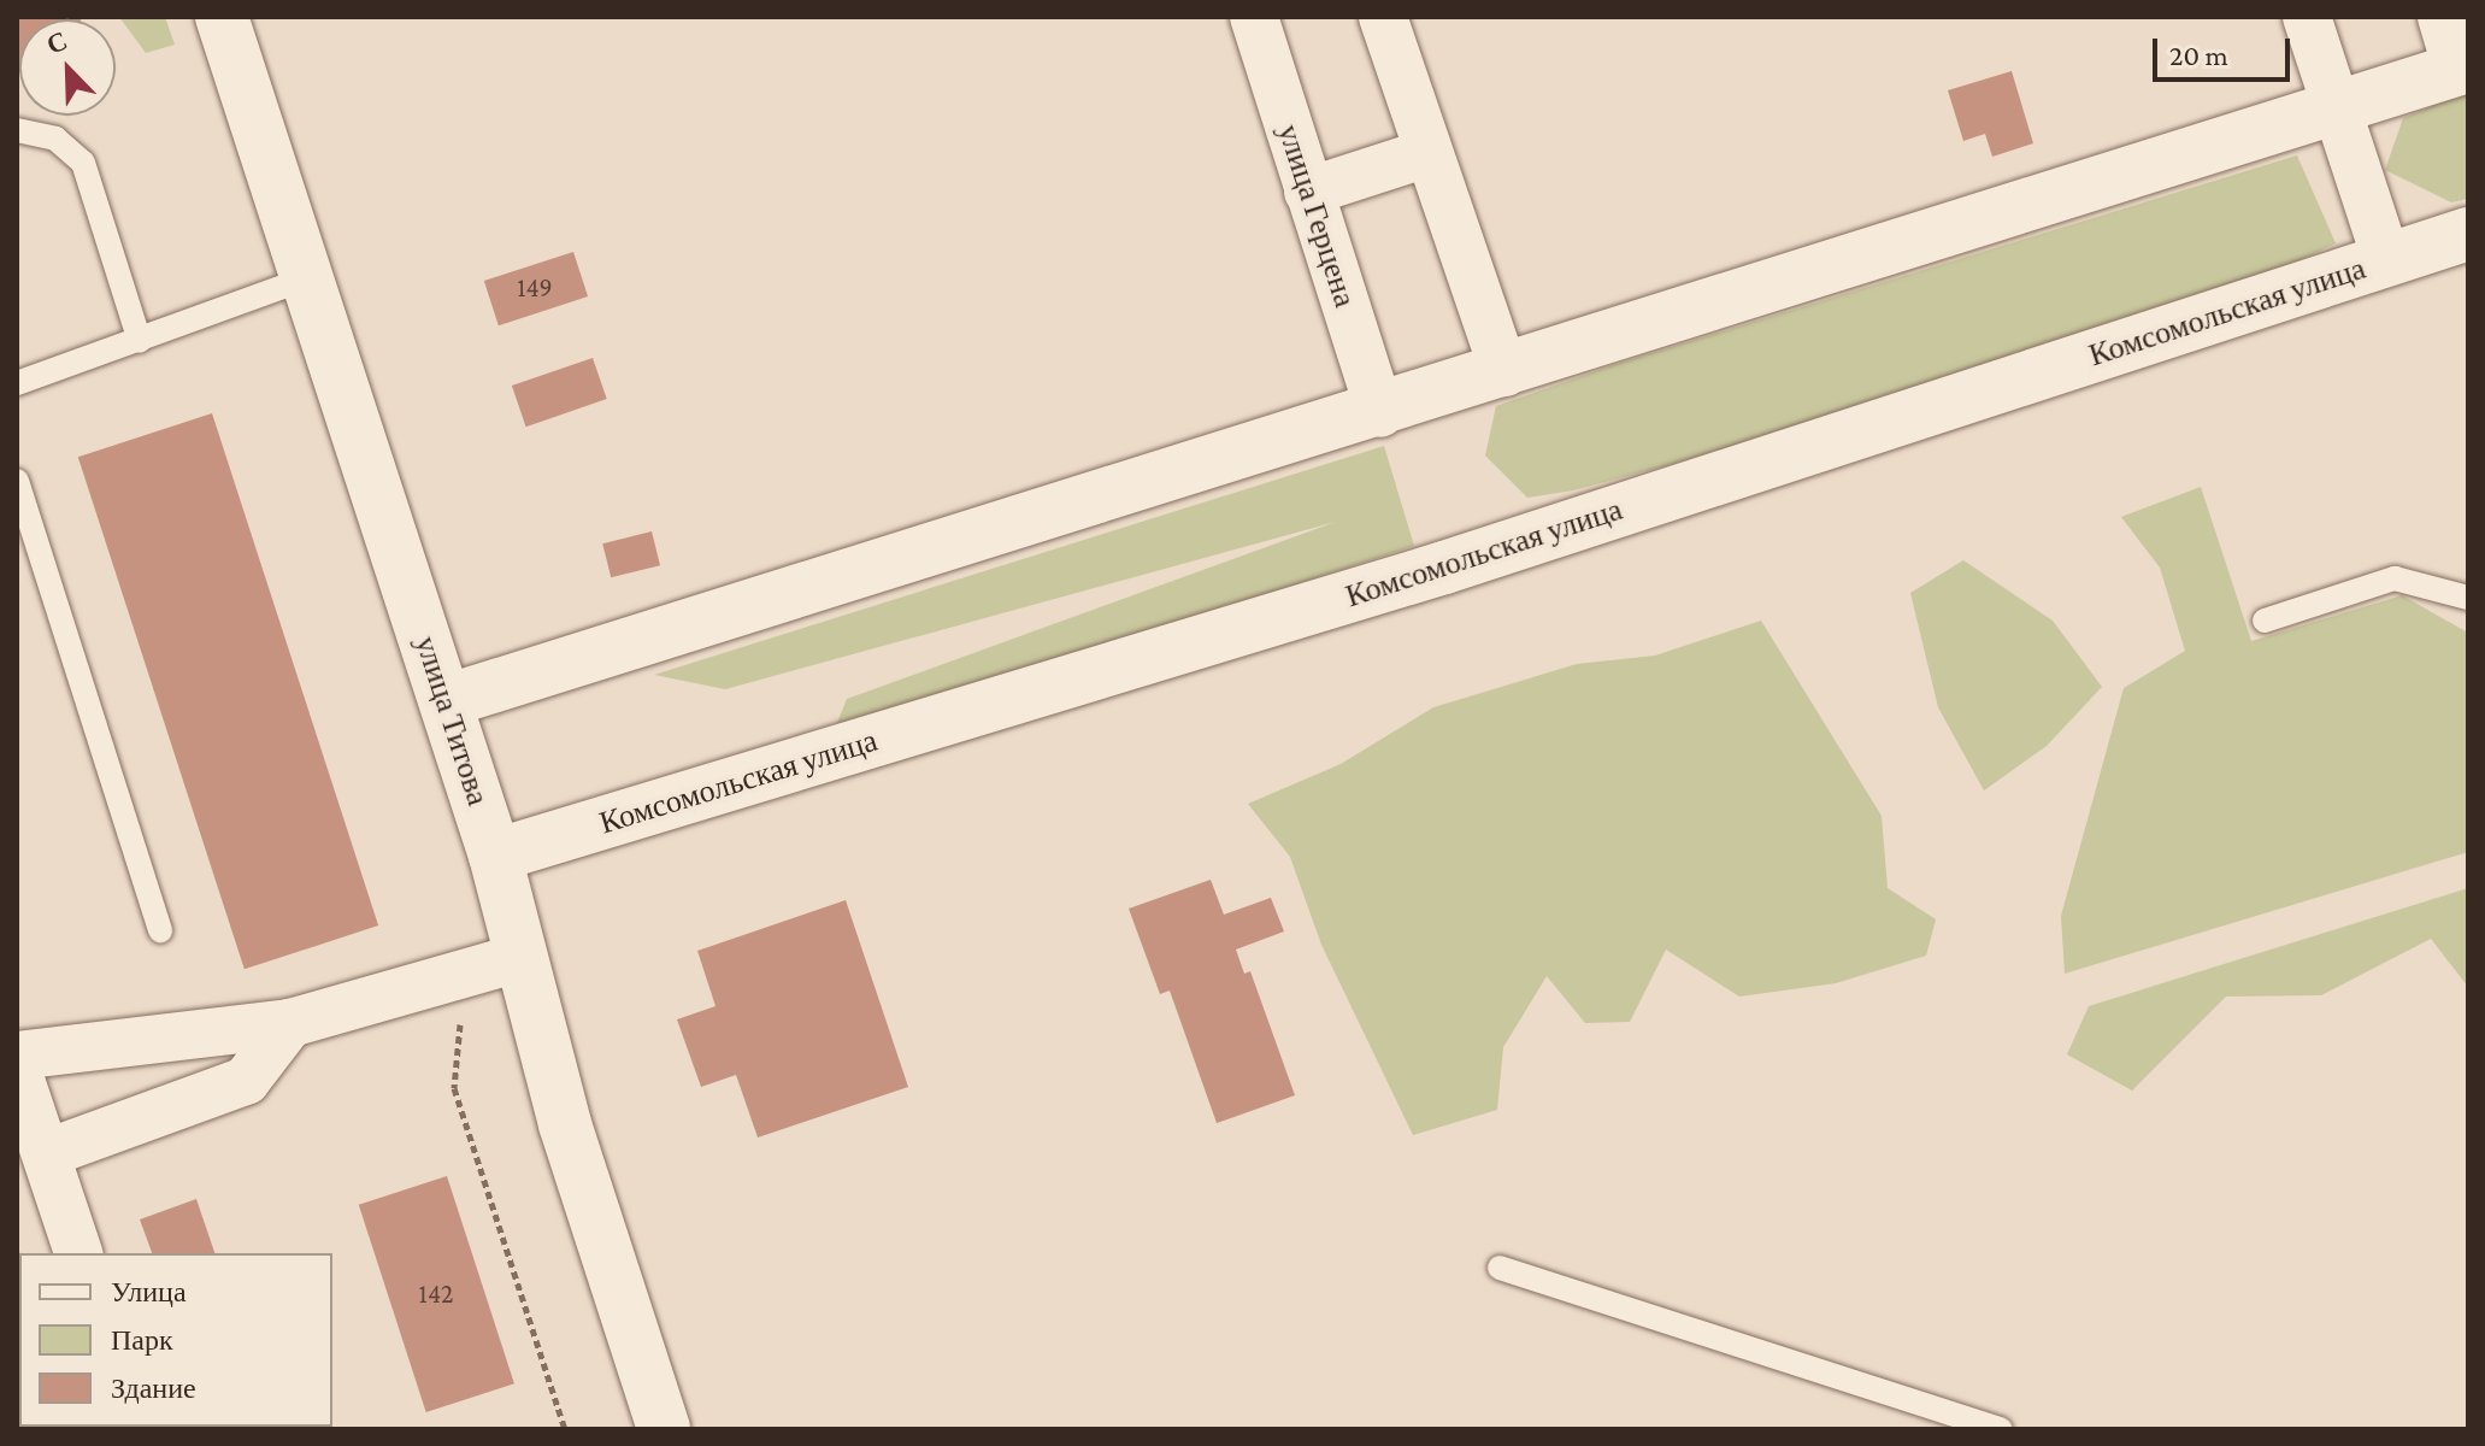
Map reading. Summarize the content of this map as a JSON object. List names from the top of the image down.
{
  "streets": {
    "street": ["улица Герцена", "Комсомольская улица", "улица Титова"]
  },
  "crossings": [
    ["Комсомольская улица", "улица Титова"]
  ],
  "house_numbers": ["149", "142"],
  "legend": ["Улица", "Парк", "Здание"],
  "scale_bar": "20 m",
  "north": "top left"
}
